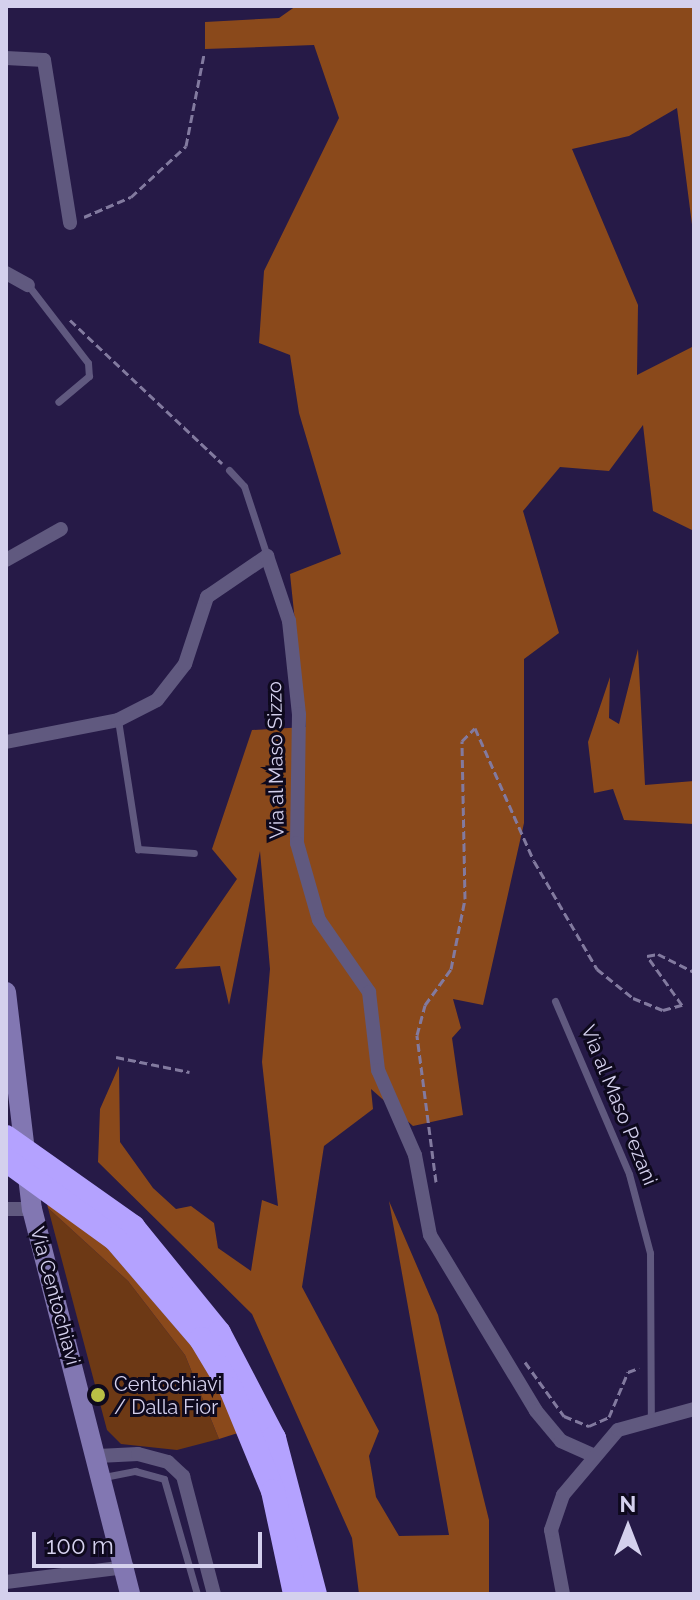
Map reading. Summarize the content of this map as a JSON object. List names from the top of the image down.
{
  "streets": {
    "street": ["Via al Maso Sizzo", "Via Centochiavi"],
    "lane": ["Via al Maso Pezani"]
  },
  "places": ["Centochiavi / Dalla Fior"],
  "scale_bar": "100 m",
  "north": "top"
}
